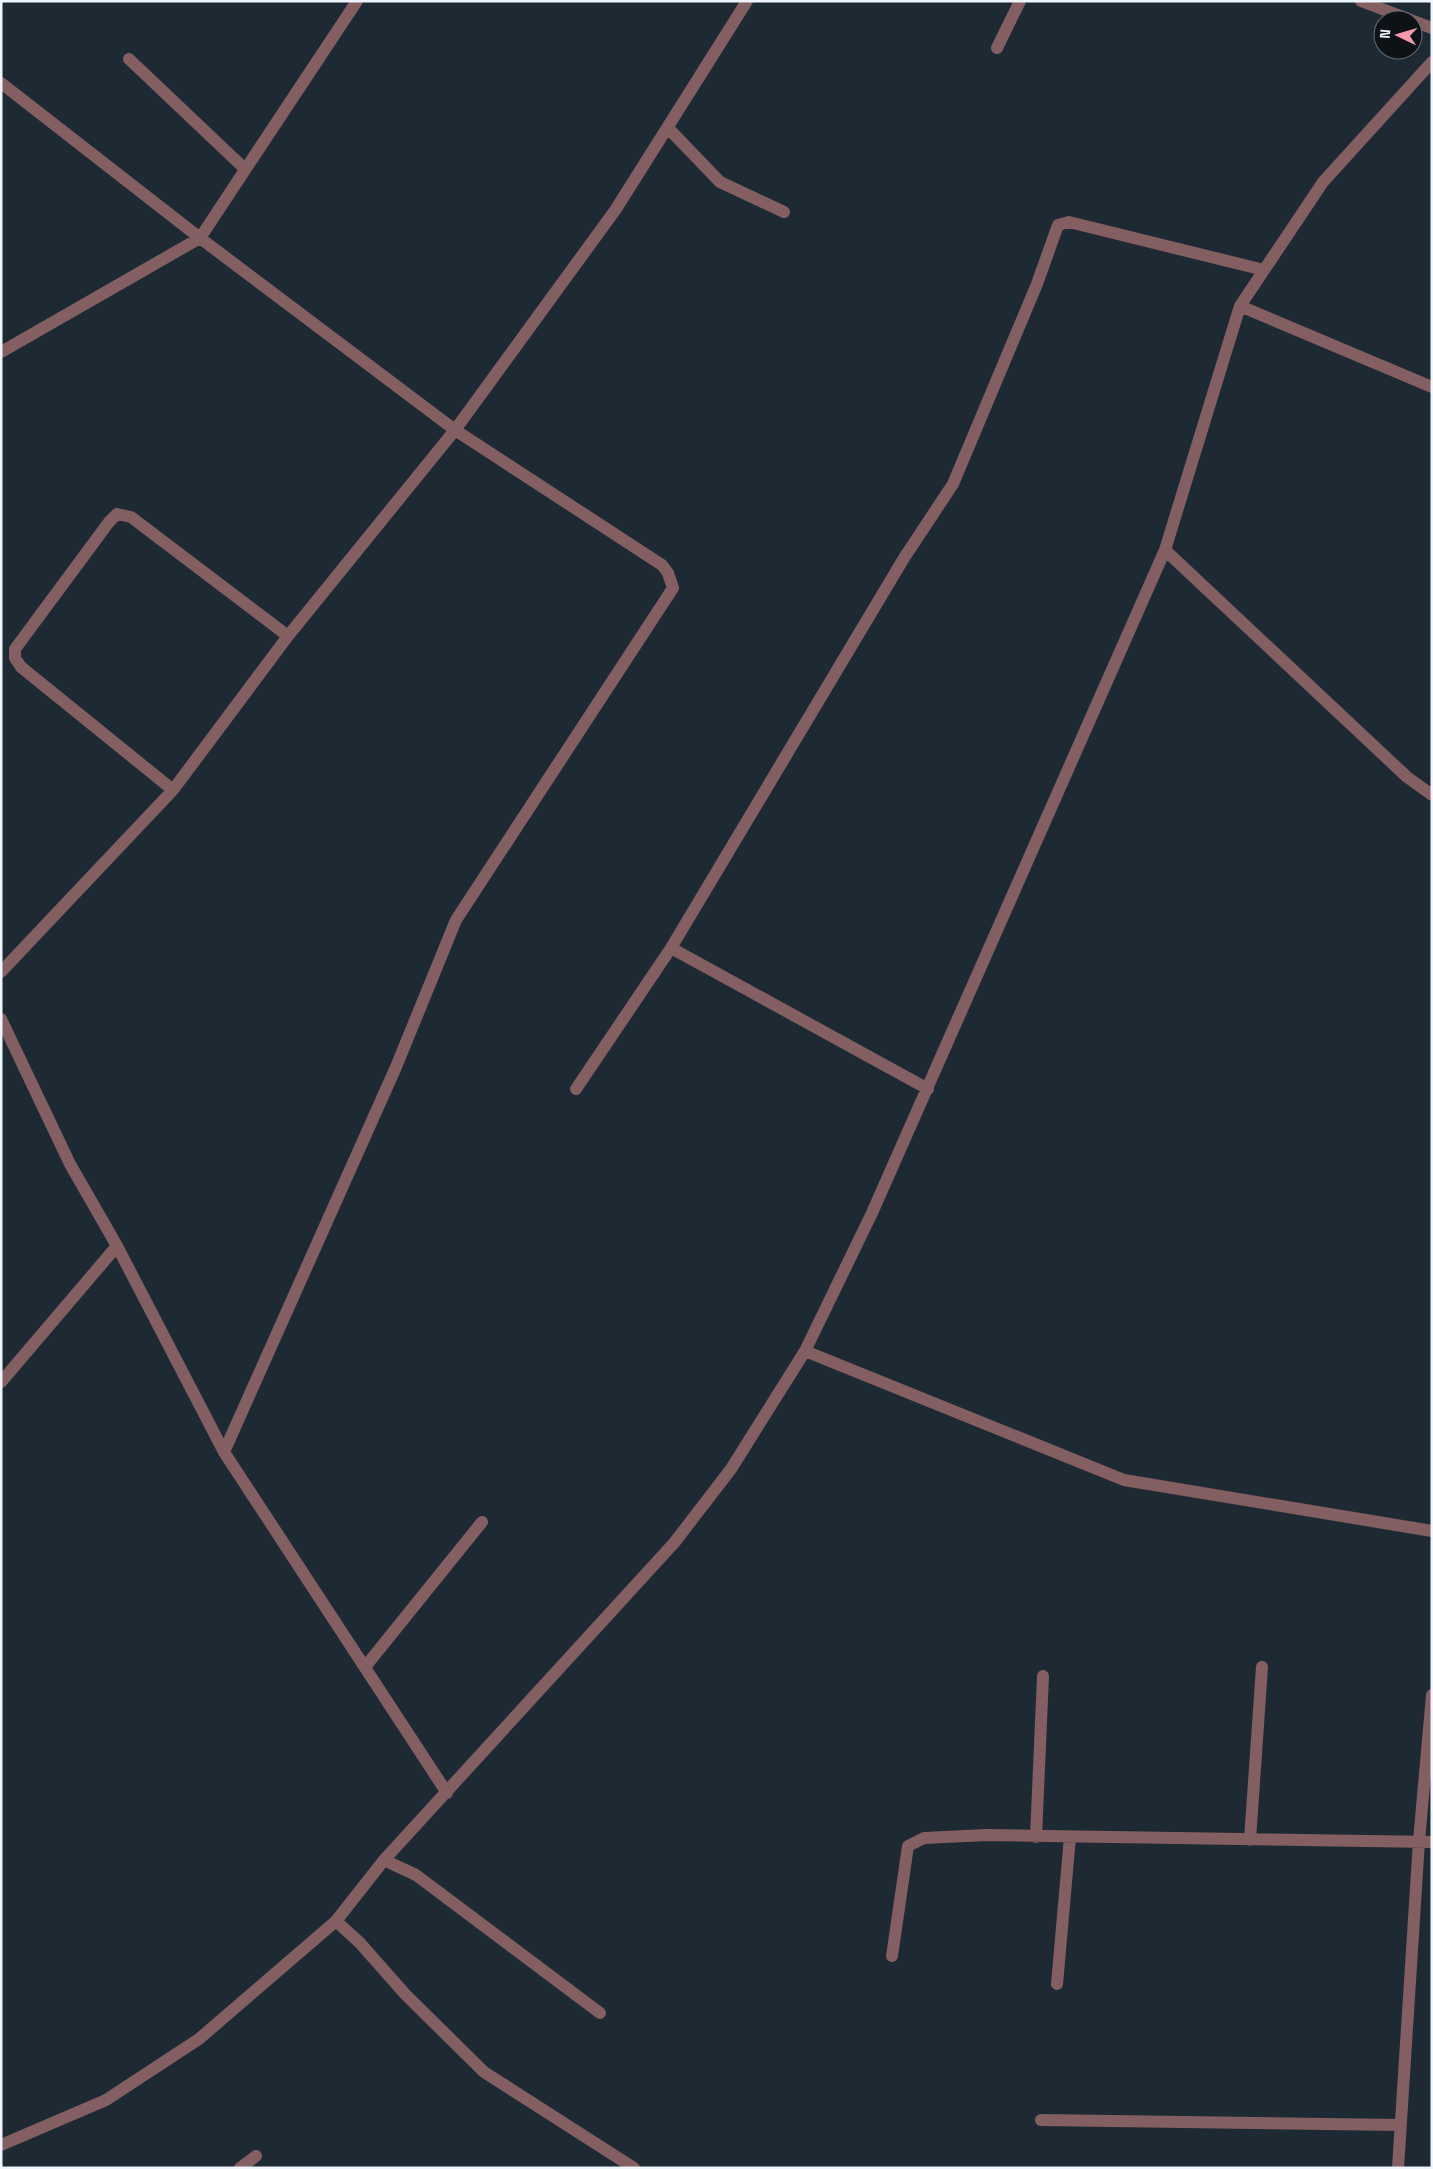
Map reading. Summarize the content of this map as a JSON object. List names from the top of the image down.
{
  "north": "left"
}
